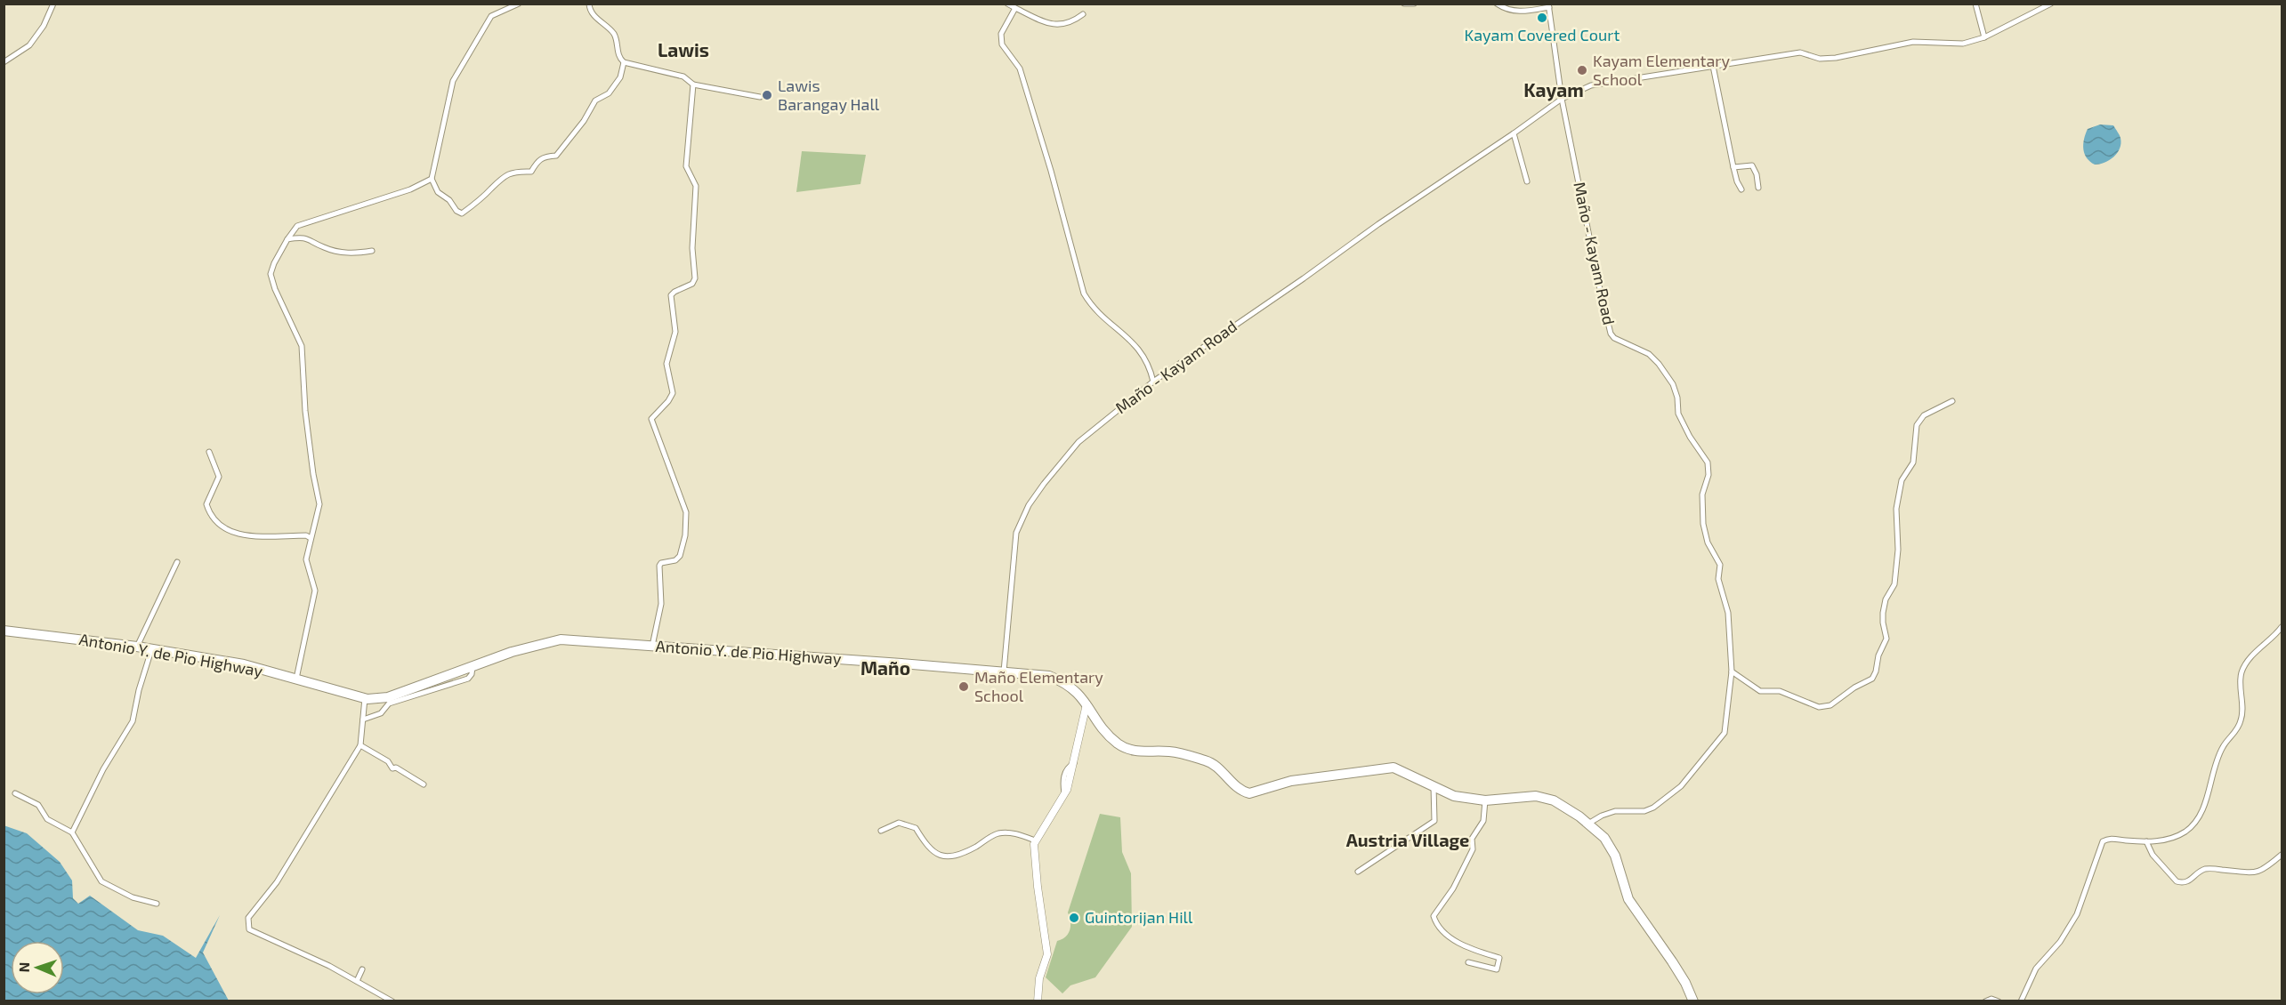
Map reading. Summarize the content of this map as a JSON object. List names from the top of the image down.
{
  "streets": {
    "highway": ["Antonio Y. de Pio Highway"],
    "street": ["Maño - Kayam Road"]
  },
  "crossings": [
    ["Maño - Kayam Road", "Antonio Y. de Pio Highway"]
  ],
  "districts": [
    "Lawis",
    "Kayam",
    "Maño",
    "Austria Village"
  ],
  "places": [
    "Kayam Covered Court",
    "Kayam Elementary School",
    "Lawis Barangay Hall",
    "Maño Elementary School",
    "Guintorijan Hill"
  ],
  "north": "left"
}
